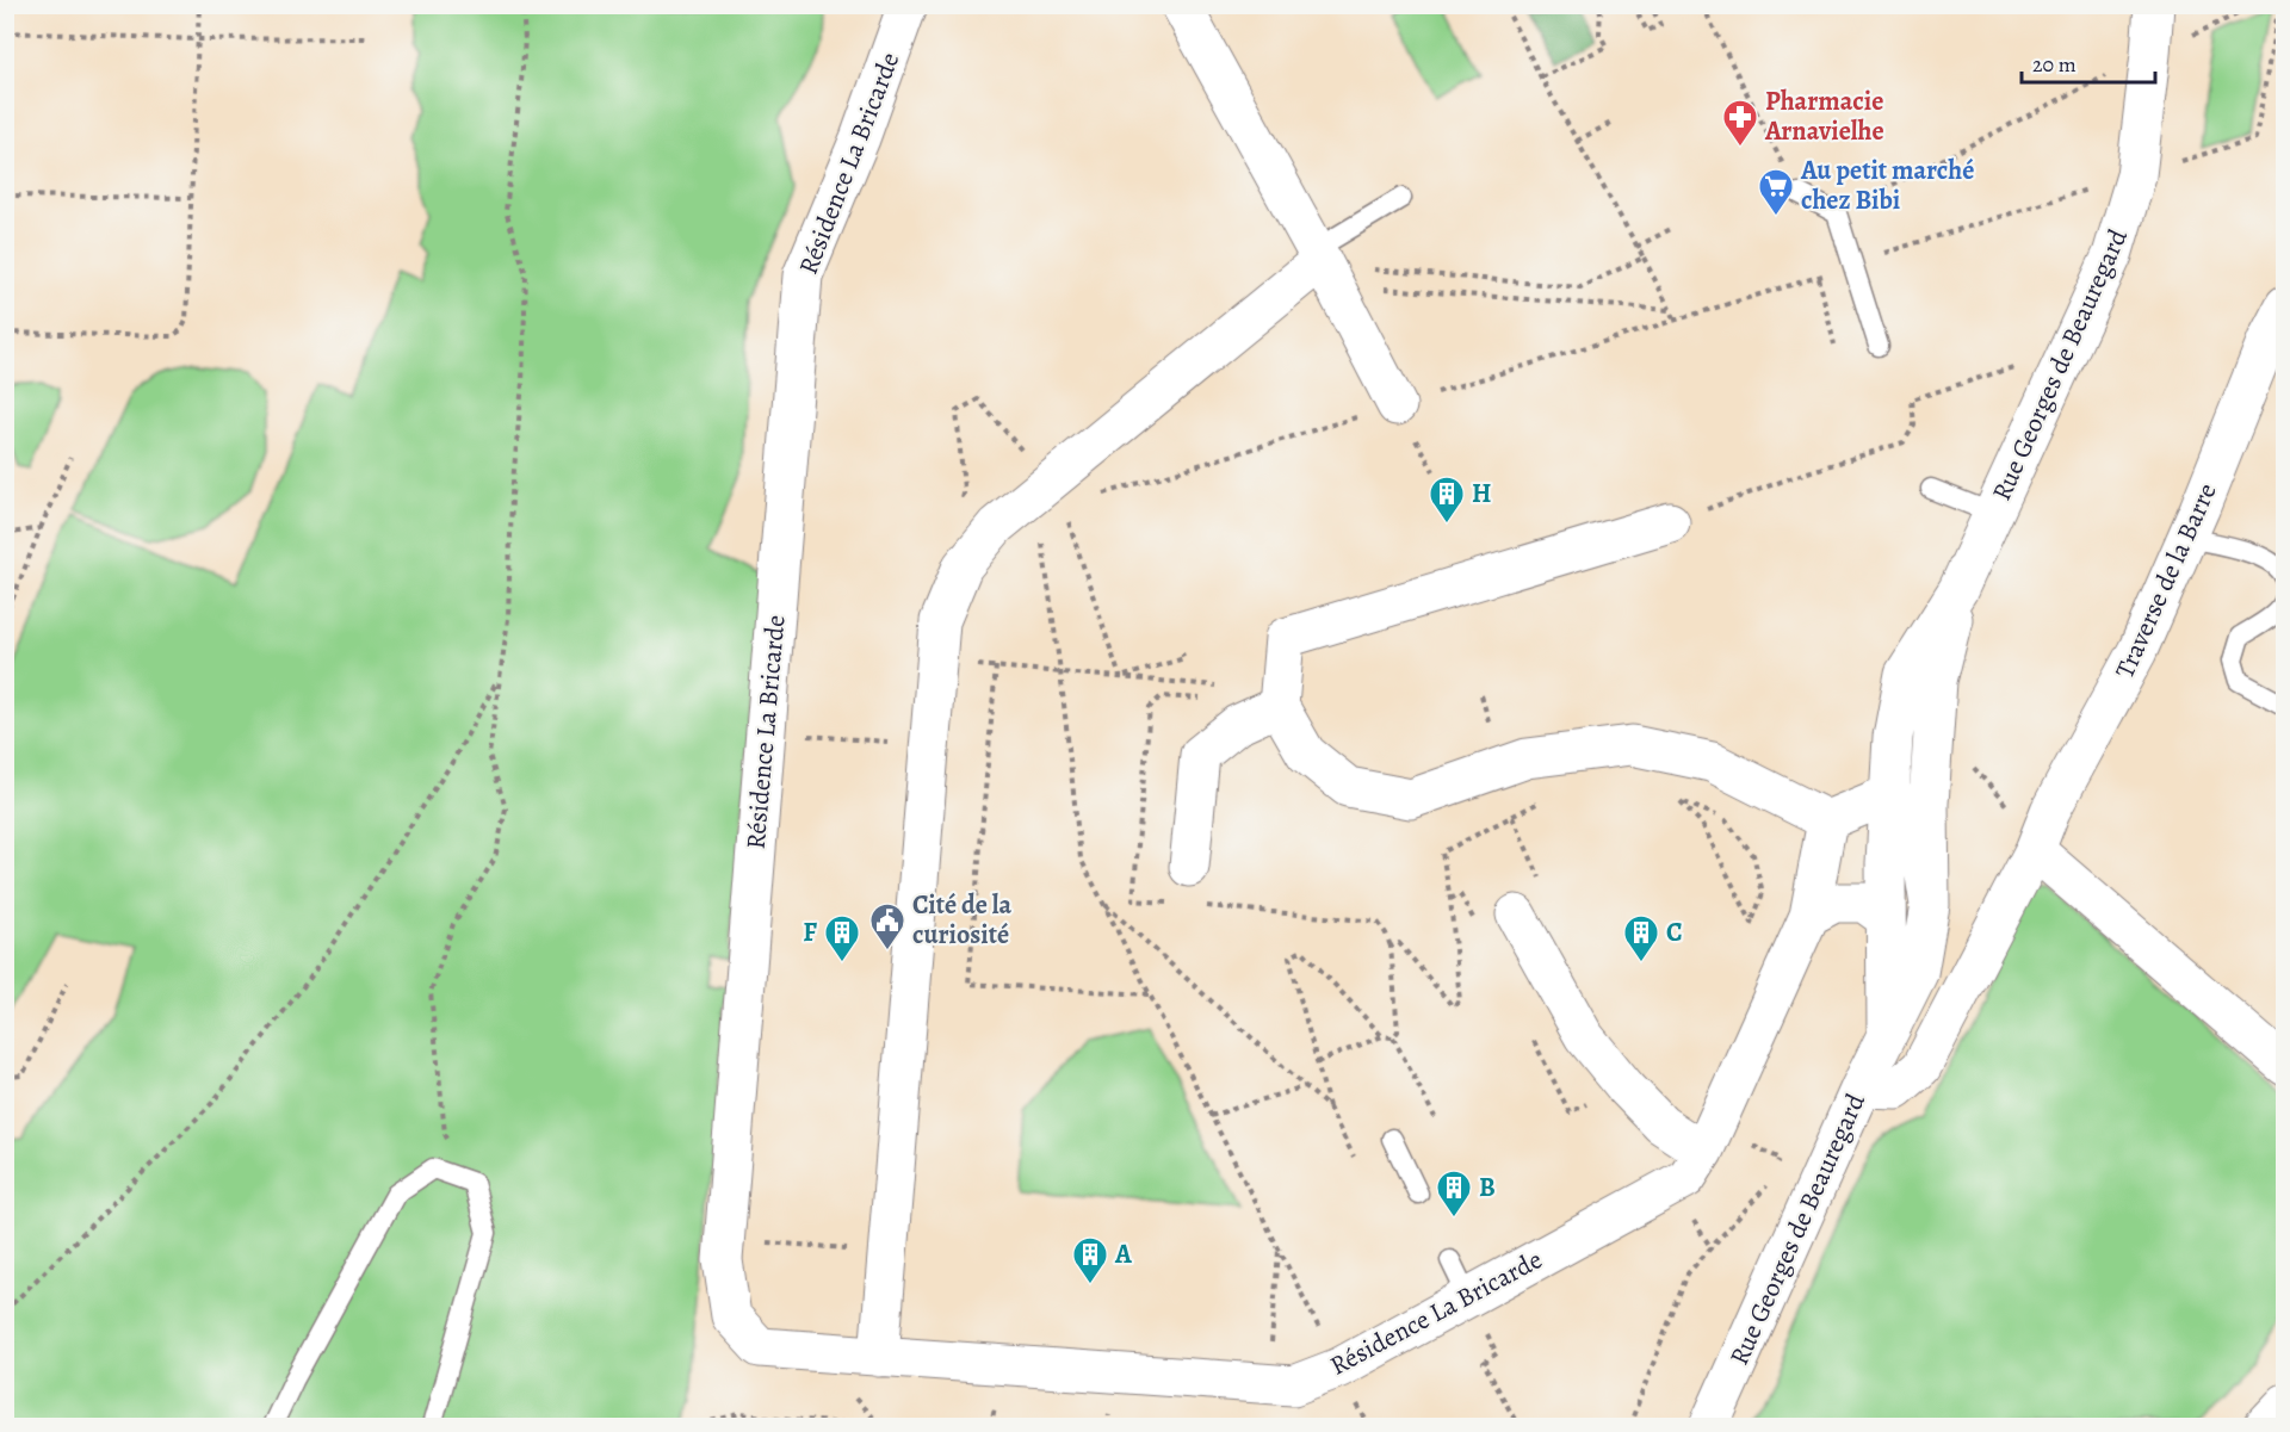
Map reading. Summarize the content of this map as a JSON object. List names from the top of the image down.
{
  "streets": {
    "street": ["Résidence La Bricarde", "Rue Georges de Beauregard", "Traverse de la Barre"]
  },
  "crossings": [
    ["Rue Georges de Beauregard", "Traverse de la Barre"]
  ],
  "places": {
    "pharmacy": ["Pharmacie Arnavielhe"],
    "supermarket": ["Au petit marché chez Bibi"],
    "building": [
      "H",
      "F",
      "C",
      "B",
      "A"
    ],
    "public building": ["Cité de la curiosité"]
  },
  "scale_bar": "20 m"
}
